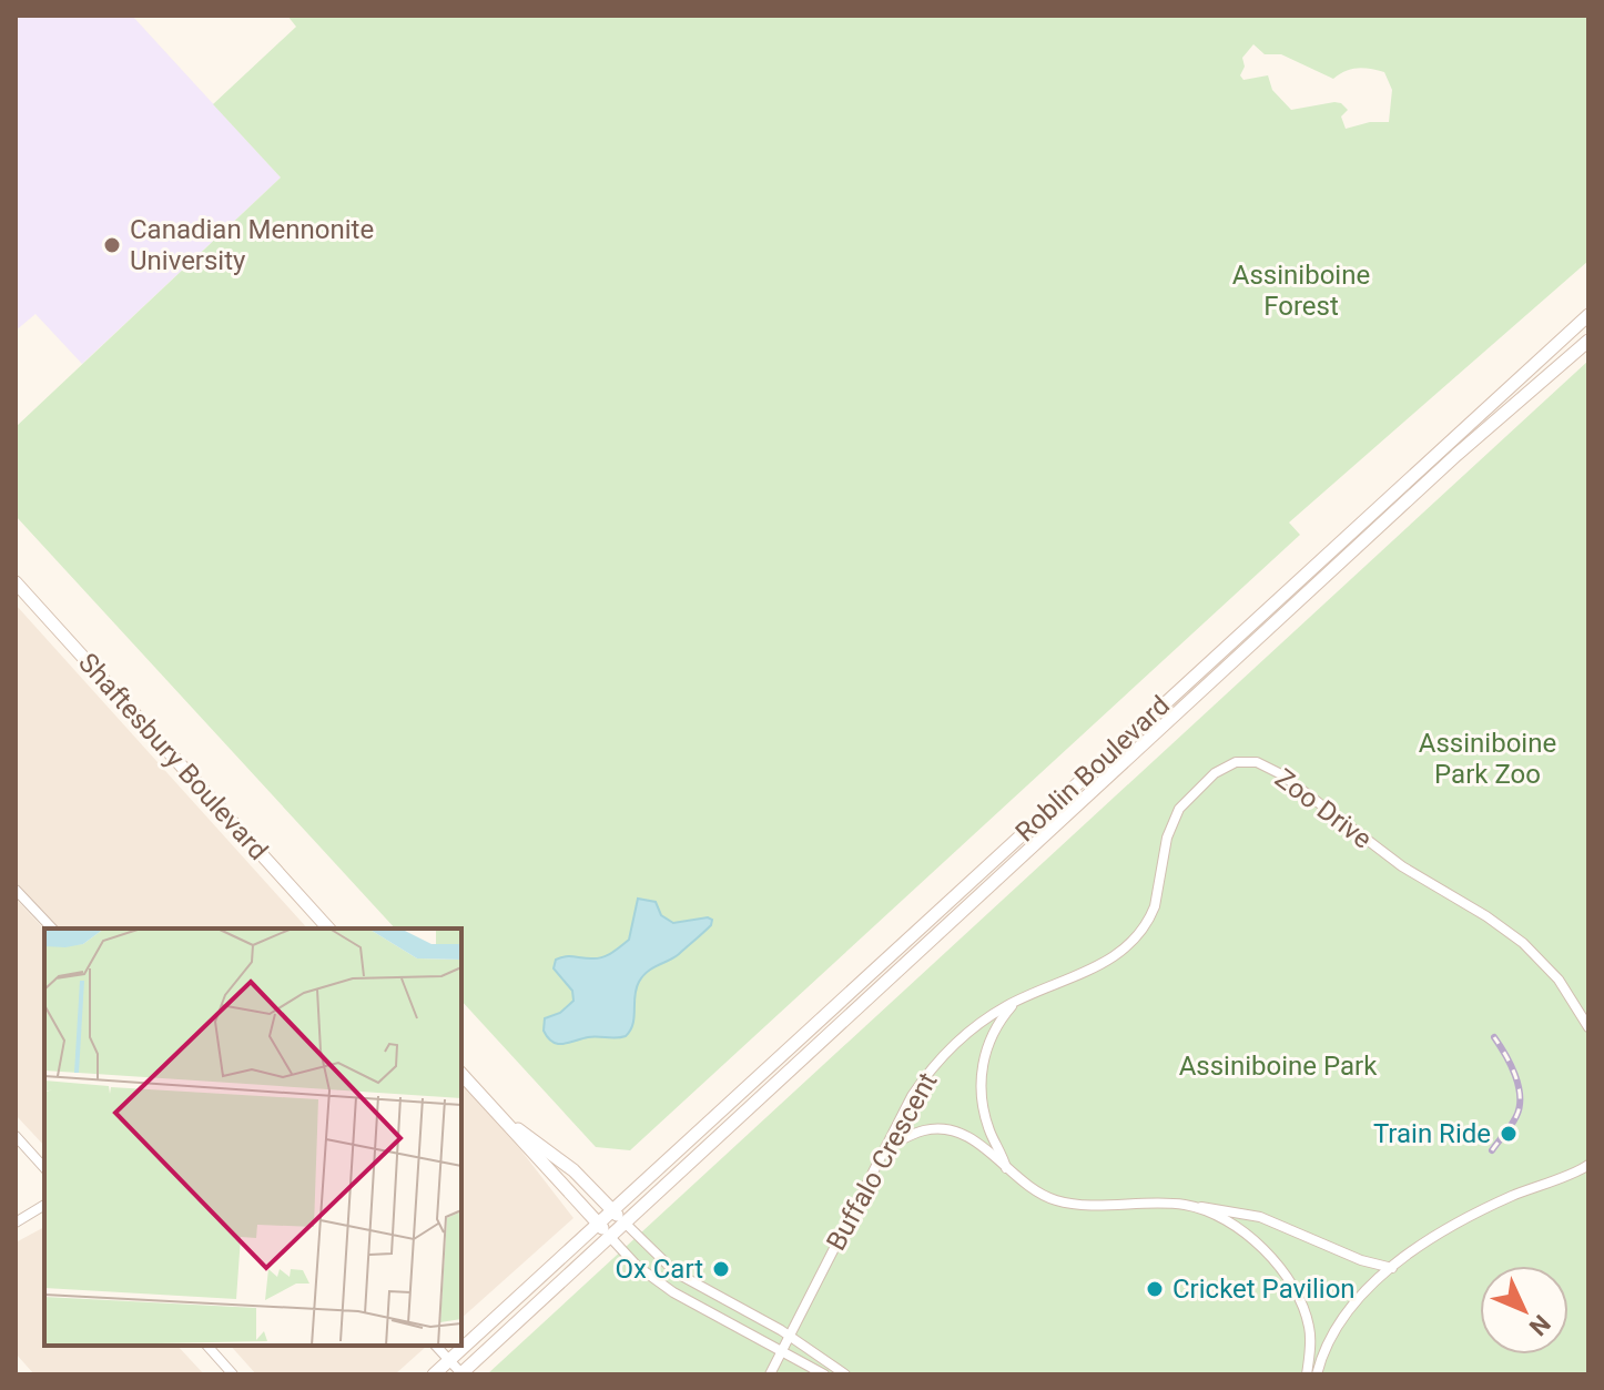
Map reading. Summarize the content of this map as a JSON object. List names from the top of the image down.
{
  "streets": {
    "main road": ["Shaftesbury Boulevard", "Roblin Boulevard"],
    "street": ["Zoo Drive", "Buffalo Crescent"]
  },
  "crossings": [
    ["Zoo Drive", "Buffalo Crescent"]
  ],
  "parks": ["Assiniboine Forest", "Assiniboine Park Zoo", "Assiniboine Park"],
  "places": [
    "Canadian Mennonite University",
    "Train Ride",
    "Ox Cart",
    "Cricket Pavilion"
  ],
  "north": "bottom right"
}
